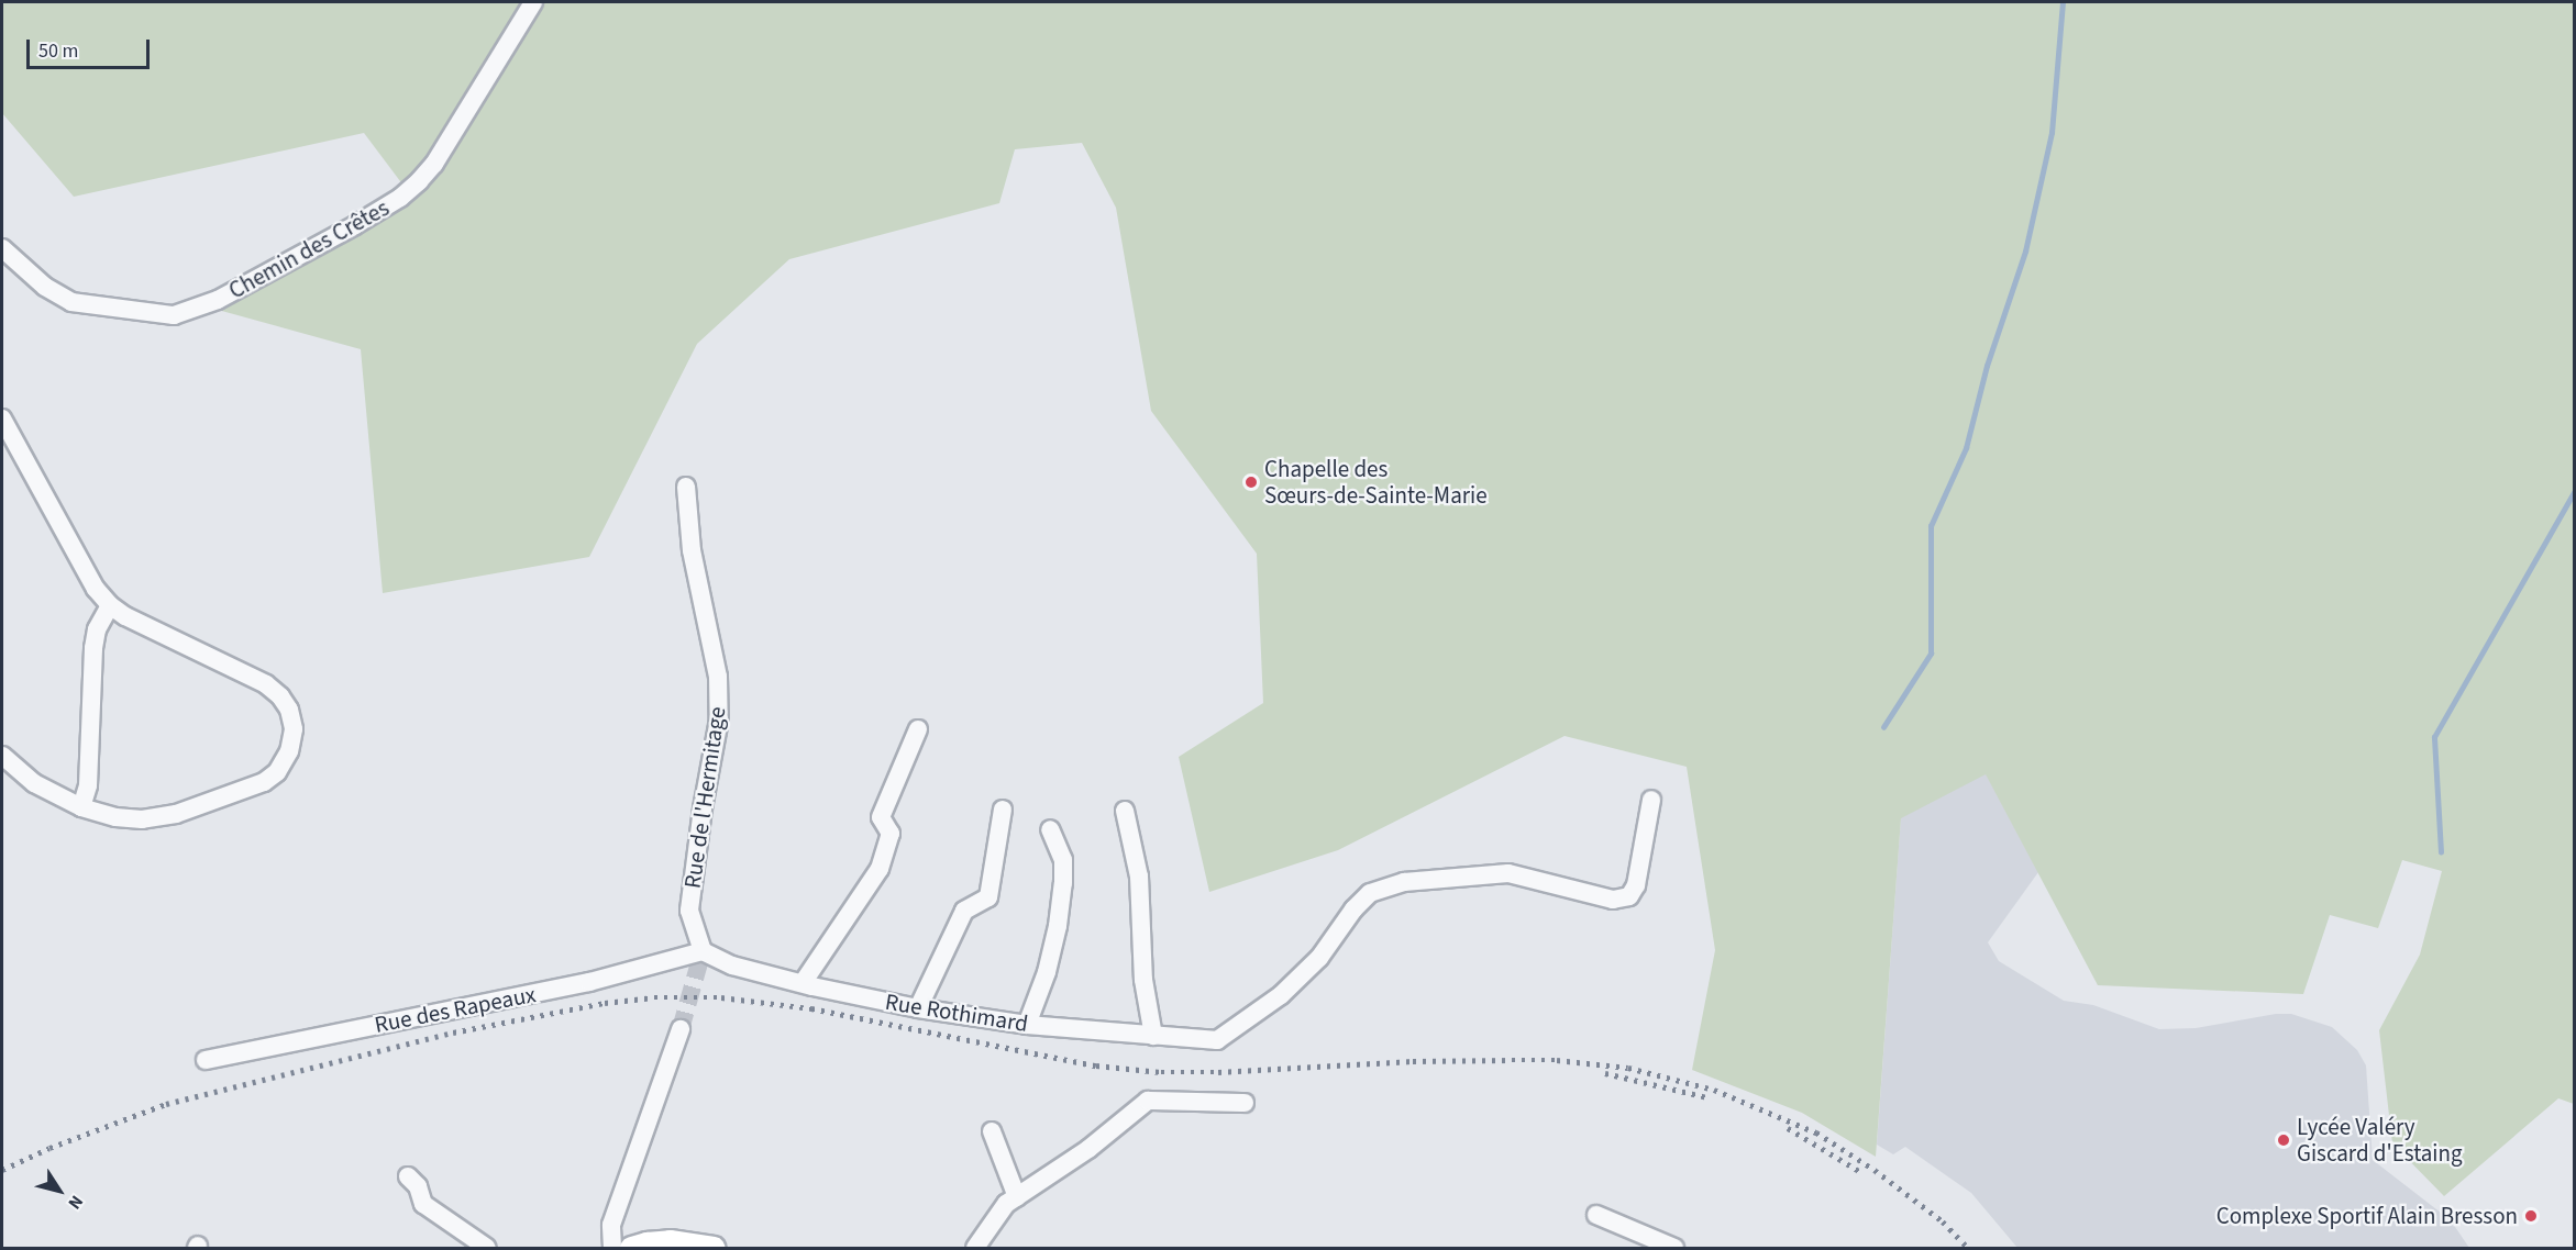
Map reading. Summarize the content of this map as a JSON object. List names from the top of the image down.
{
  "streets": {
    "street": [
      "Chemin des Crêtes",
      "Rue de l'Hermitage",
      "Rue des Rapeaux",
      "Rue Rothimard"
    ]
  },
  "crossings": [
    ["Rue de l'Hermitage", "Rue des Rapeaux"],
    ["Rue de l'Hermitage", "Rue Rothimard"],
    ["Rue des Rapeaux", "Rue Rothimard"]
  ],
  "places": ["Chapelle des Sœurs-de-Sainte-Marie", "Lycée Valéry Giscard d'Estaing", "Complexe Sportif Alain Bresson"],
  "scale_bar": "50 m",
  "north": "bottom right"
}
